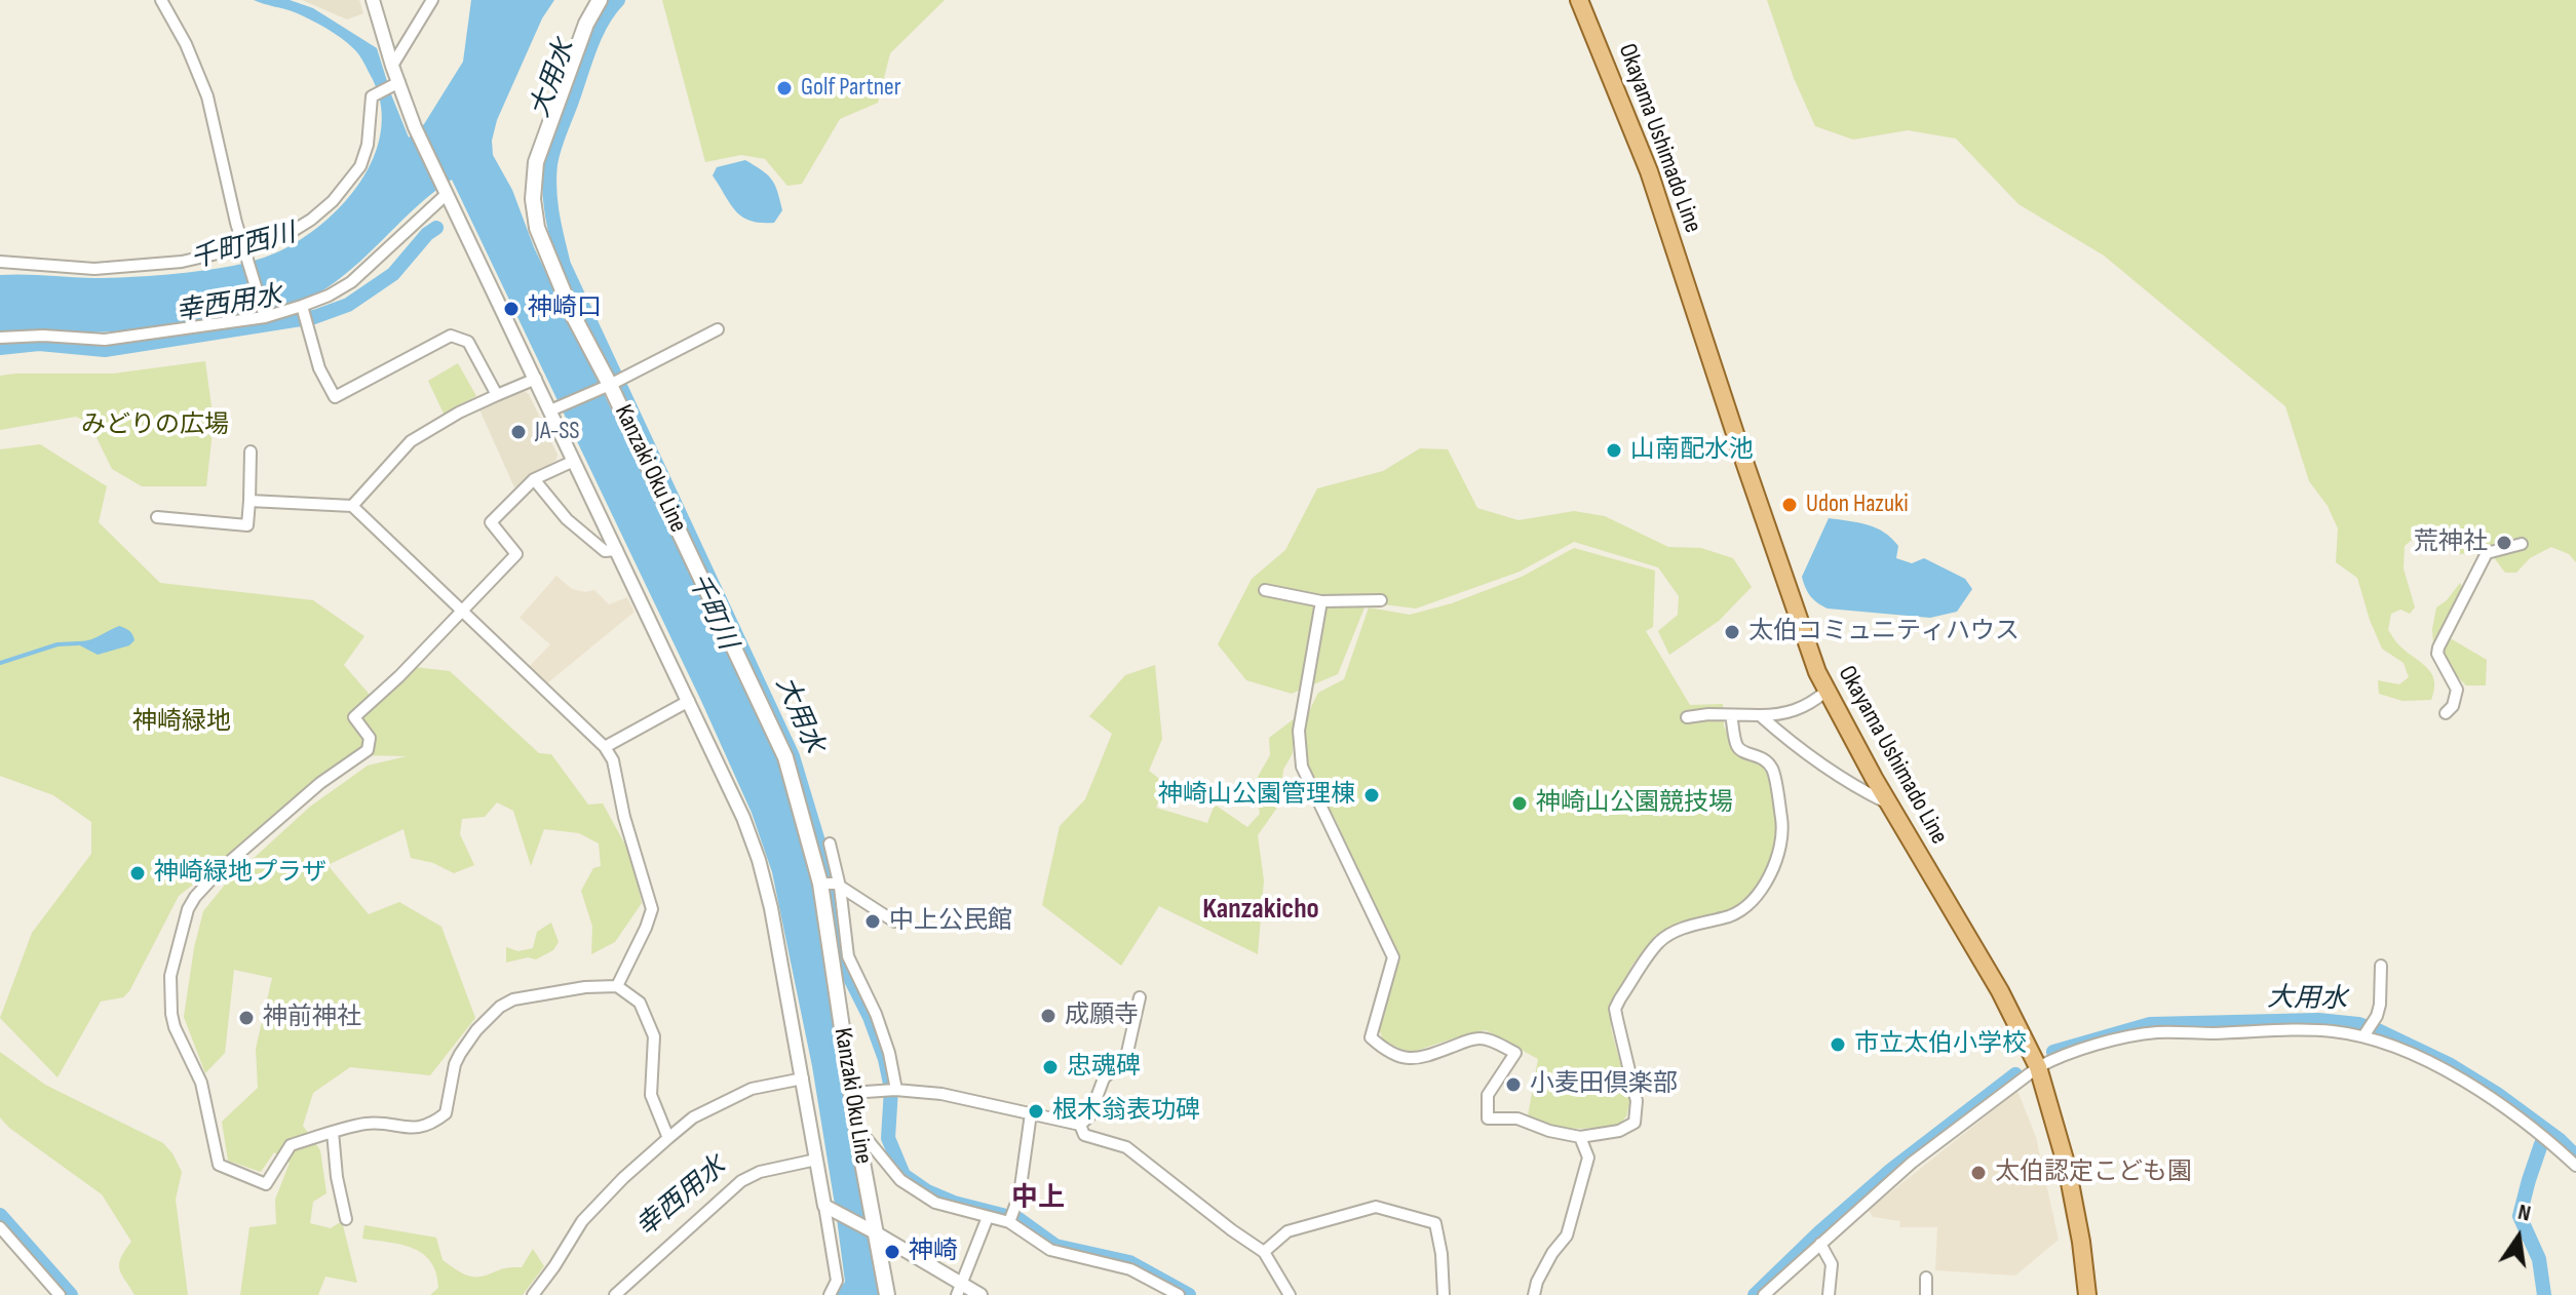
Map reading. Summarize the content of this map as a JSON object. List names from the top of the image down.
{
  "streets": {
    "main road": ["Okayama Ushimado Line", "Kanzaki Oku Line"]
  },
  "districts": ["Kanzakicho", "中上"],
  "water": [
    "大用水",
    "千町西川",
    "幸西用水",
    "千町川"
  ],
  "parks": ["みどりの広場", "神崎緑地"],
  "places": [
    "Golf Partner",
    "神崎口",
    "JA-SS",
    "山南配水池",
    "Udon Hazuki",
    "荒神社",
    "太伯コミュニティハウス",
    "神崎山公園管理棟",
    "神崎山公園競技場",
    "神崎緑地プラザ",
    "中上公民館",
    "成願寺",
    "神前神社",
    "市立太伯小学校",
    "忠魂碑",
    "小麦田倶楽部",
    "根木翁表功碑",
    "太伯認定こども園",
    "神崎"
  ],
  "north": "top"
}
